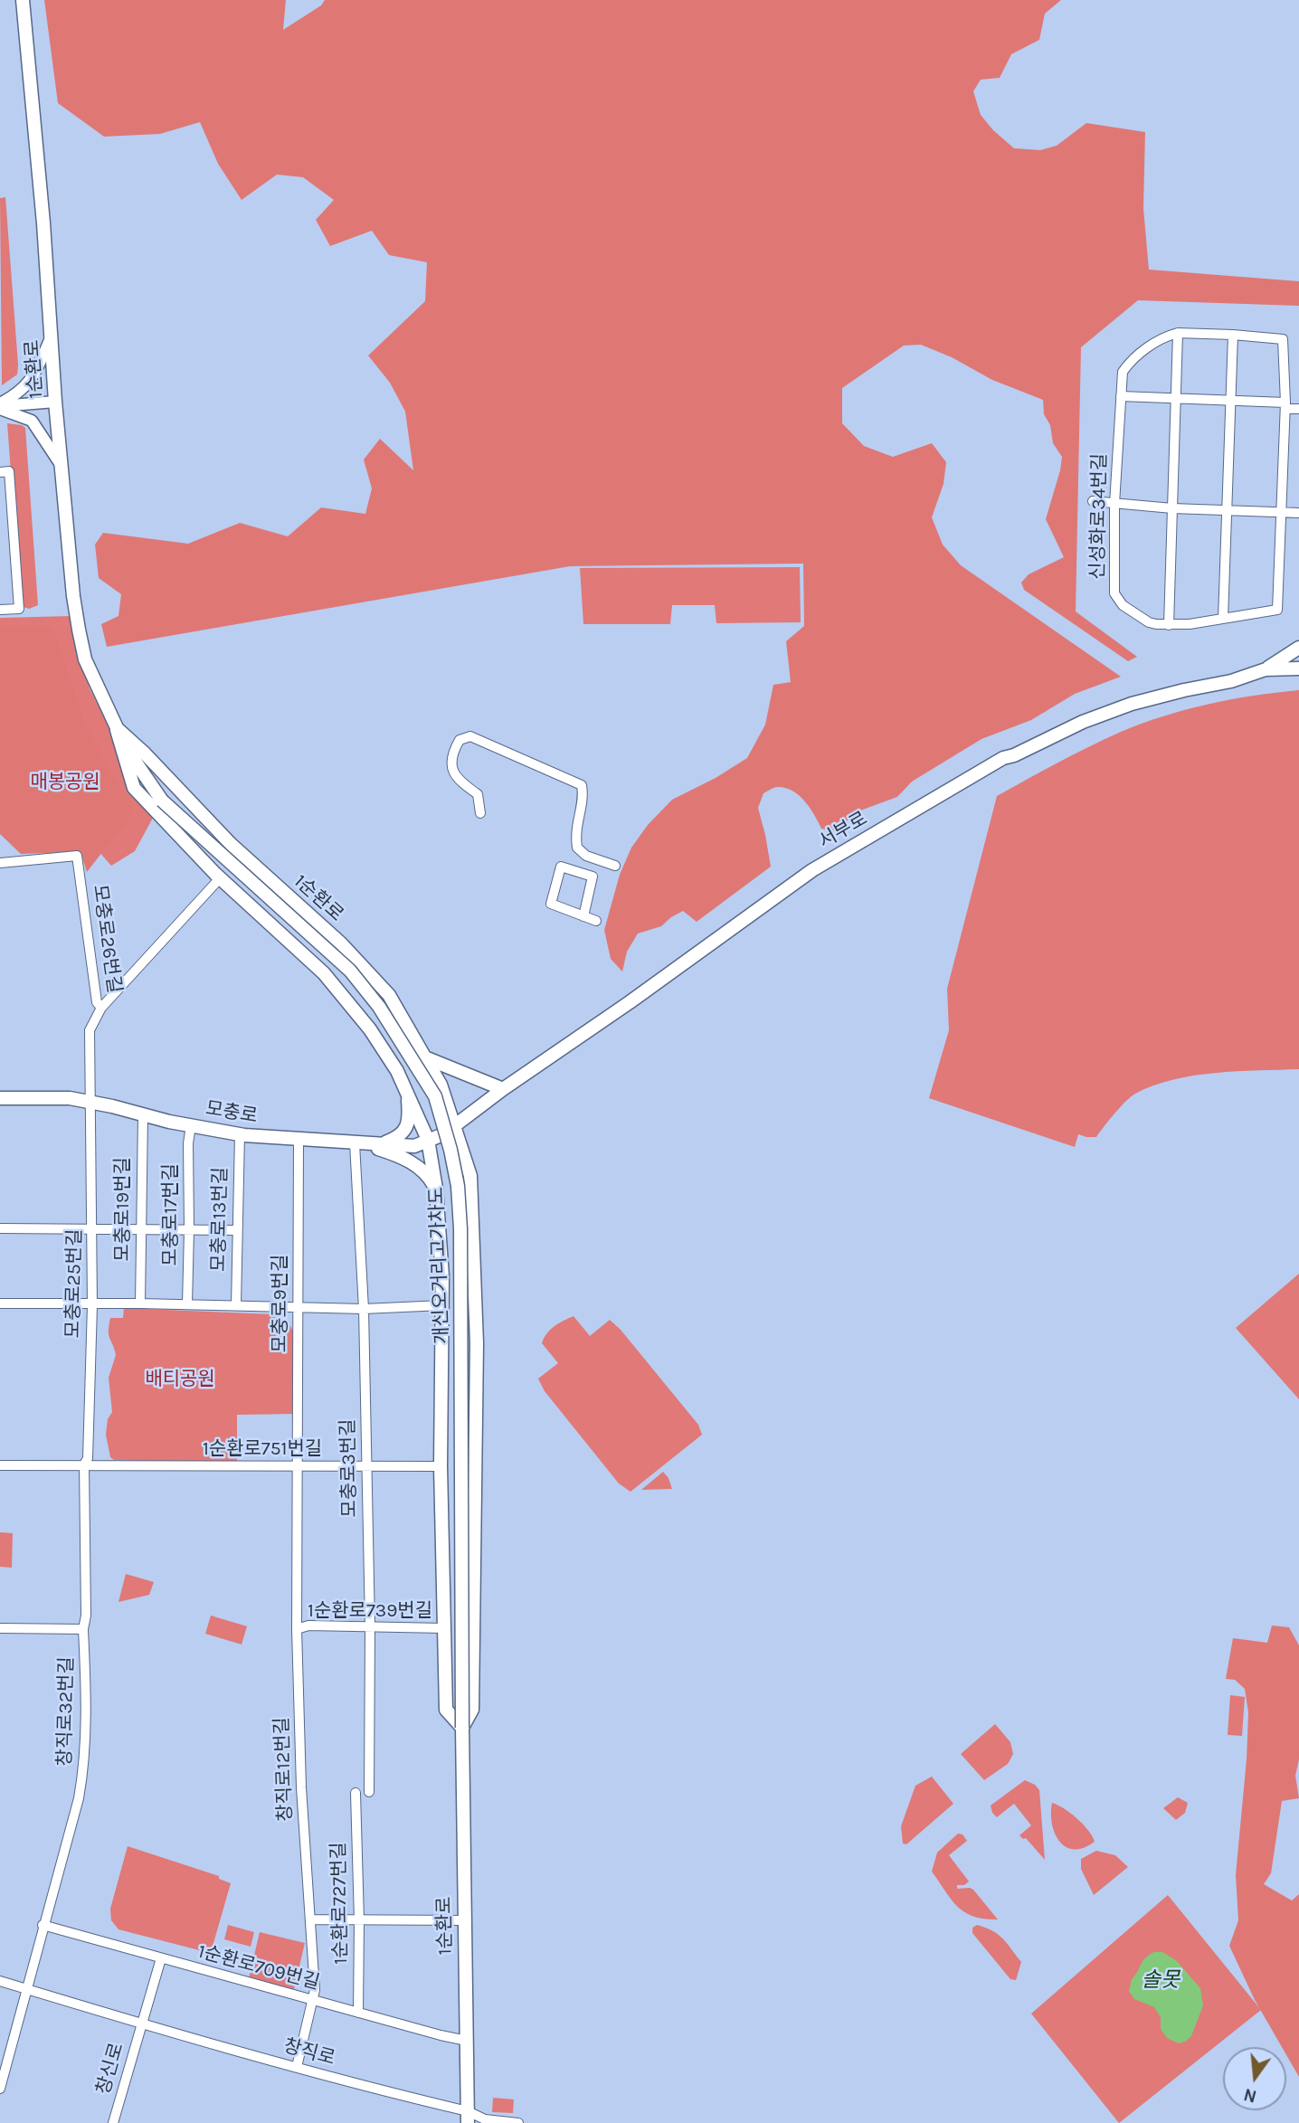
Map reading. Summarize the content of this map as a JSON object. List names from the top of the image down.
{
  "streets": {
    "main road": [
      "1순환로",
      "서부로",
      "모충로",
      "개신오거리고가차도"
    ],
    "street": [
      "신성화로34번길",
      "모충로26번길",
      "모충로19번길",
      "모충로17번길",
      "모충로13번길",
      "모충로25번길",
      "모충로9번길",
      "1순환로751번길",
      "모충로3번길",
      "1순환로739번길",
      "창직로32번길",
      "창직로12번길",
      "1순환로727번길",
      "1순환로709번길",
      "창직로",
      "창신로"
    ]
  },
  "crossings": [
    ["1순환로", "서부로"],
    ["1순환로", "모충로"],
    ["1순환로", "개신오거리고가차도"],
    ["1순환로", "1순환로709번길"],
    ["1순환로", "창직로"],
    ["서부로", "모충로"],
    ["모충로26번길", "모충로"],
    ["모충로26번길", "모충로25번길"],
    ["모충로", "모충로19번길"],
    ["모충로", "모충로17번길"],
    ["모충로", "모충로13번길"],
    ["모충로", "모충로25번길"],
    ["모충로", "모충로9번길"],
    ["모충로", "모충로3번길"],
    ["모충로25번길", "1순환로751번길"],
    ["모충로25번길", "창직로32번길"],
    ["모충로9번길", "1순환로751번길"],
    ["모충로9번길", "창직로12번길"],
    ["1순환로751번길", "모충로3번길"],
    ["1순환로751번길", "창직로32번길"],
    ["1순환로751번길", "창직로12번길"],
    ["모충로3번길", "1순환로739번길"],
    ["1순환로739번길", "창직로12번길"],
    ["창직로32번길", "1순환로709번길"],
    ["창직로32번길", "창직로"],
    ["창직로12번길", "1순환로709번길"],
    ["창직로12번길", "창직로"],
    ["1순환로727번길", "1순환로709번길"],
    ["창직로", "창신로"]
  ],
  "water": ["솔못"],
  "parks": ["매봉공원", "배티공원"],
  "north": "bottom"
}
